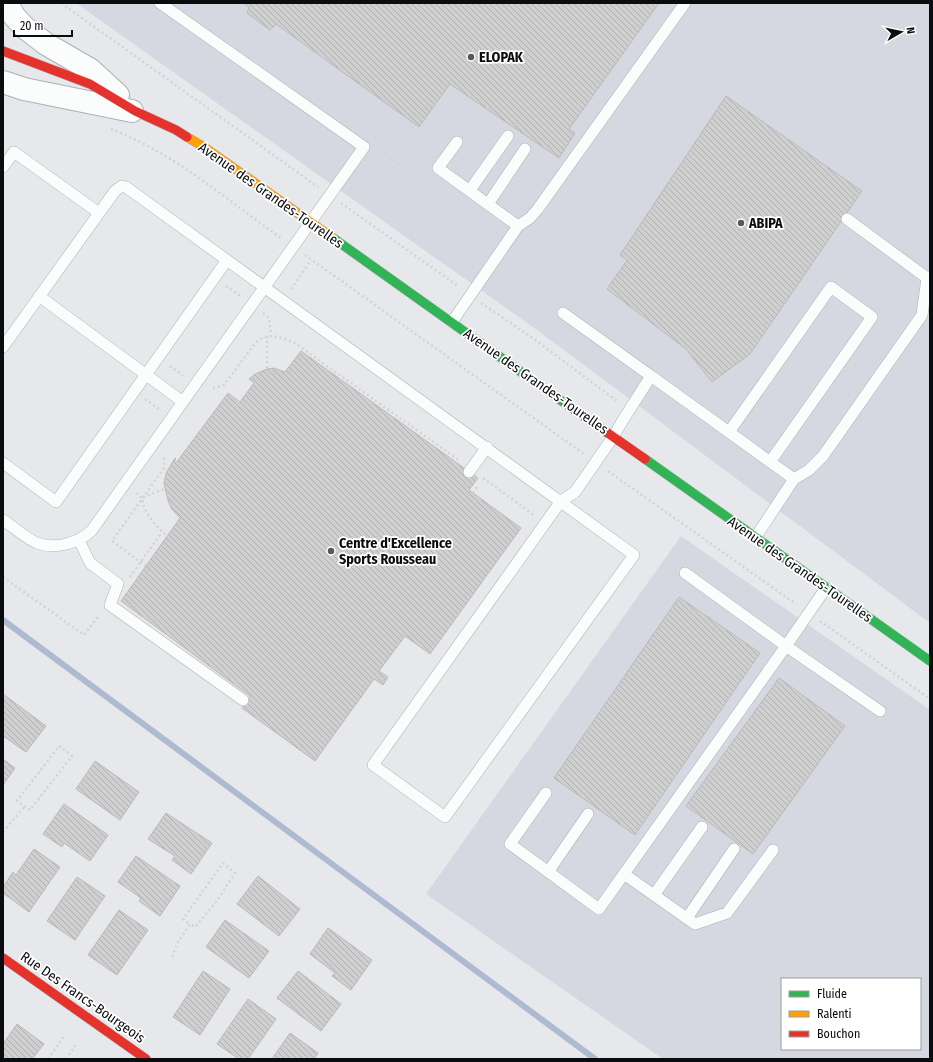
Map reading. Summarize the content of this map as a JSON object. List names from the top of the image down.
{
  "streets": {
    "street": ["Avenue des Grandes-Tourelles", "Rue Des Francs-Bourgeois"]
  },
  "places": ["ELOPAK", "ABIPA", "Centre d'Excellence Sports Rousseau"],
  "legend": ["Fluide", "Ralenti", "Bouchon"],
  "scale_bar": "20 m",
  "north": "right"
}
